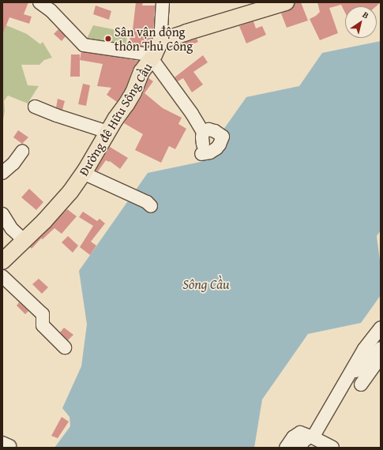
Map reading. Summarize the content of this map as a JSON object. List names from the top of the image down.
{
  "streets": {
    "main road": ["Đường đê Hữu Sông Cầu"]
  },
  "water": ["Sông Cầu"],
  "places": ["Sân vận động thôn Thủ Công"],
  "north": "top right"
}
